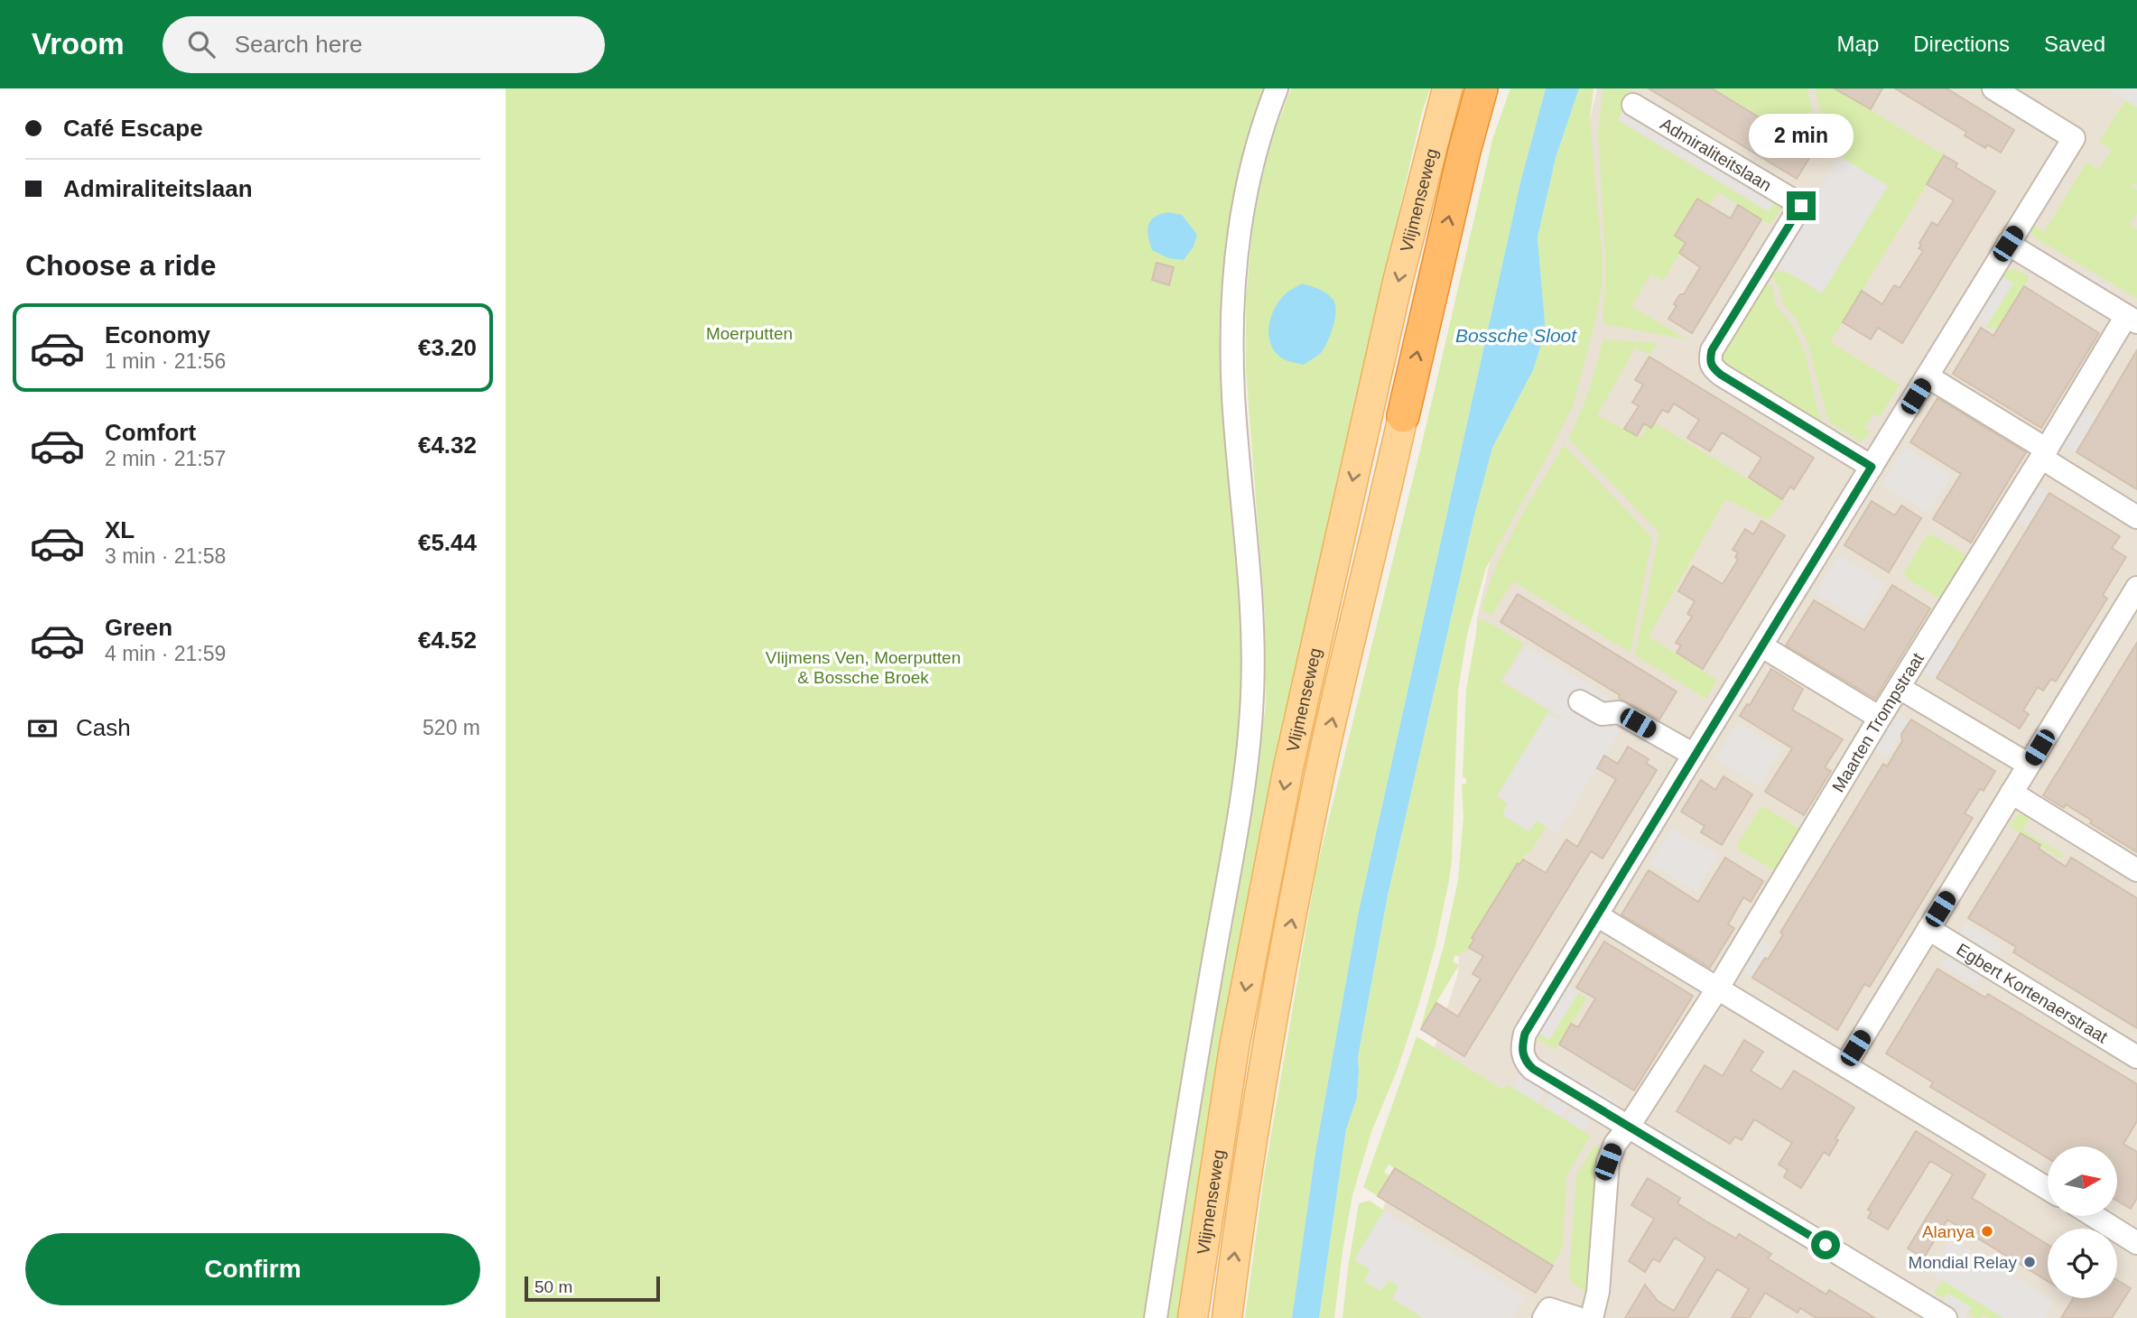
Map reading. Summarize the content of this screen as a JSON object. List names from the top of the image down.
{
  "streets": {
    "main road": ["Vlijmenseweg"],
    "street": ["Admiraliteitslaan", "Maarten Trompstraat", "Egbert Kortenaerstraat"]
  },
  "water": ["Bossche Sloot"],
  "parks": ["Moerputten", "Vlijmens Ven, Moerputten & Bossche Broek"],
  "places": ["Alanya", "Mondial Relay"],
  "scale_bar": "50 m",
  "north": "right",
  "page": {
    "header": "Vroom",
    "search": "Search here",
    "nav": ["Map", "Directions", "Saved"],
    "banner": ["Café Escape", "Admiraliteitslaan"],
    "bubble": "2 min",
    "heading": "Choose a ride",
    "list": [
      {
        "name": "Economy",
        "note": "1 min · 21:56",
        "value": "€3.20"
      },
      {
        "name": "Comfort",
        "note": "2 min · 21:57",
        "value": "€4.32"
      },
      {
        "name": "XL",
        "note": "3 min · 21:58",
        "value": "€5.44"
      },
      {
        "name": "Green",
        "note": "4 min · 21:59",
        "value": "€4.52"
      }
    ],
    "pay": ["Cash", "520 m"],
    "buttons": "Confirm",
    "scale": "50 m"
  }
}
